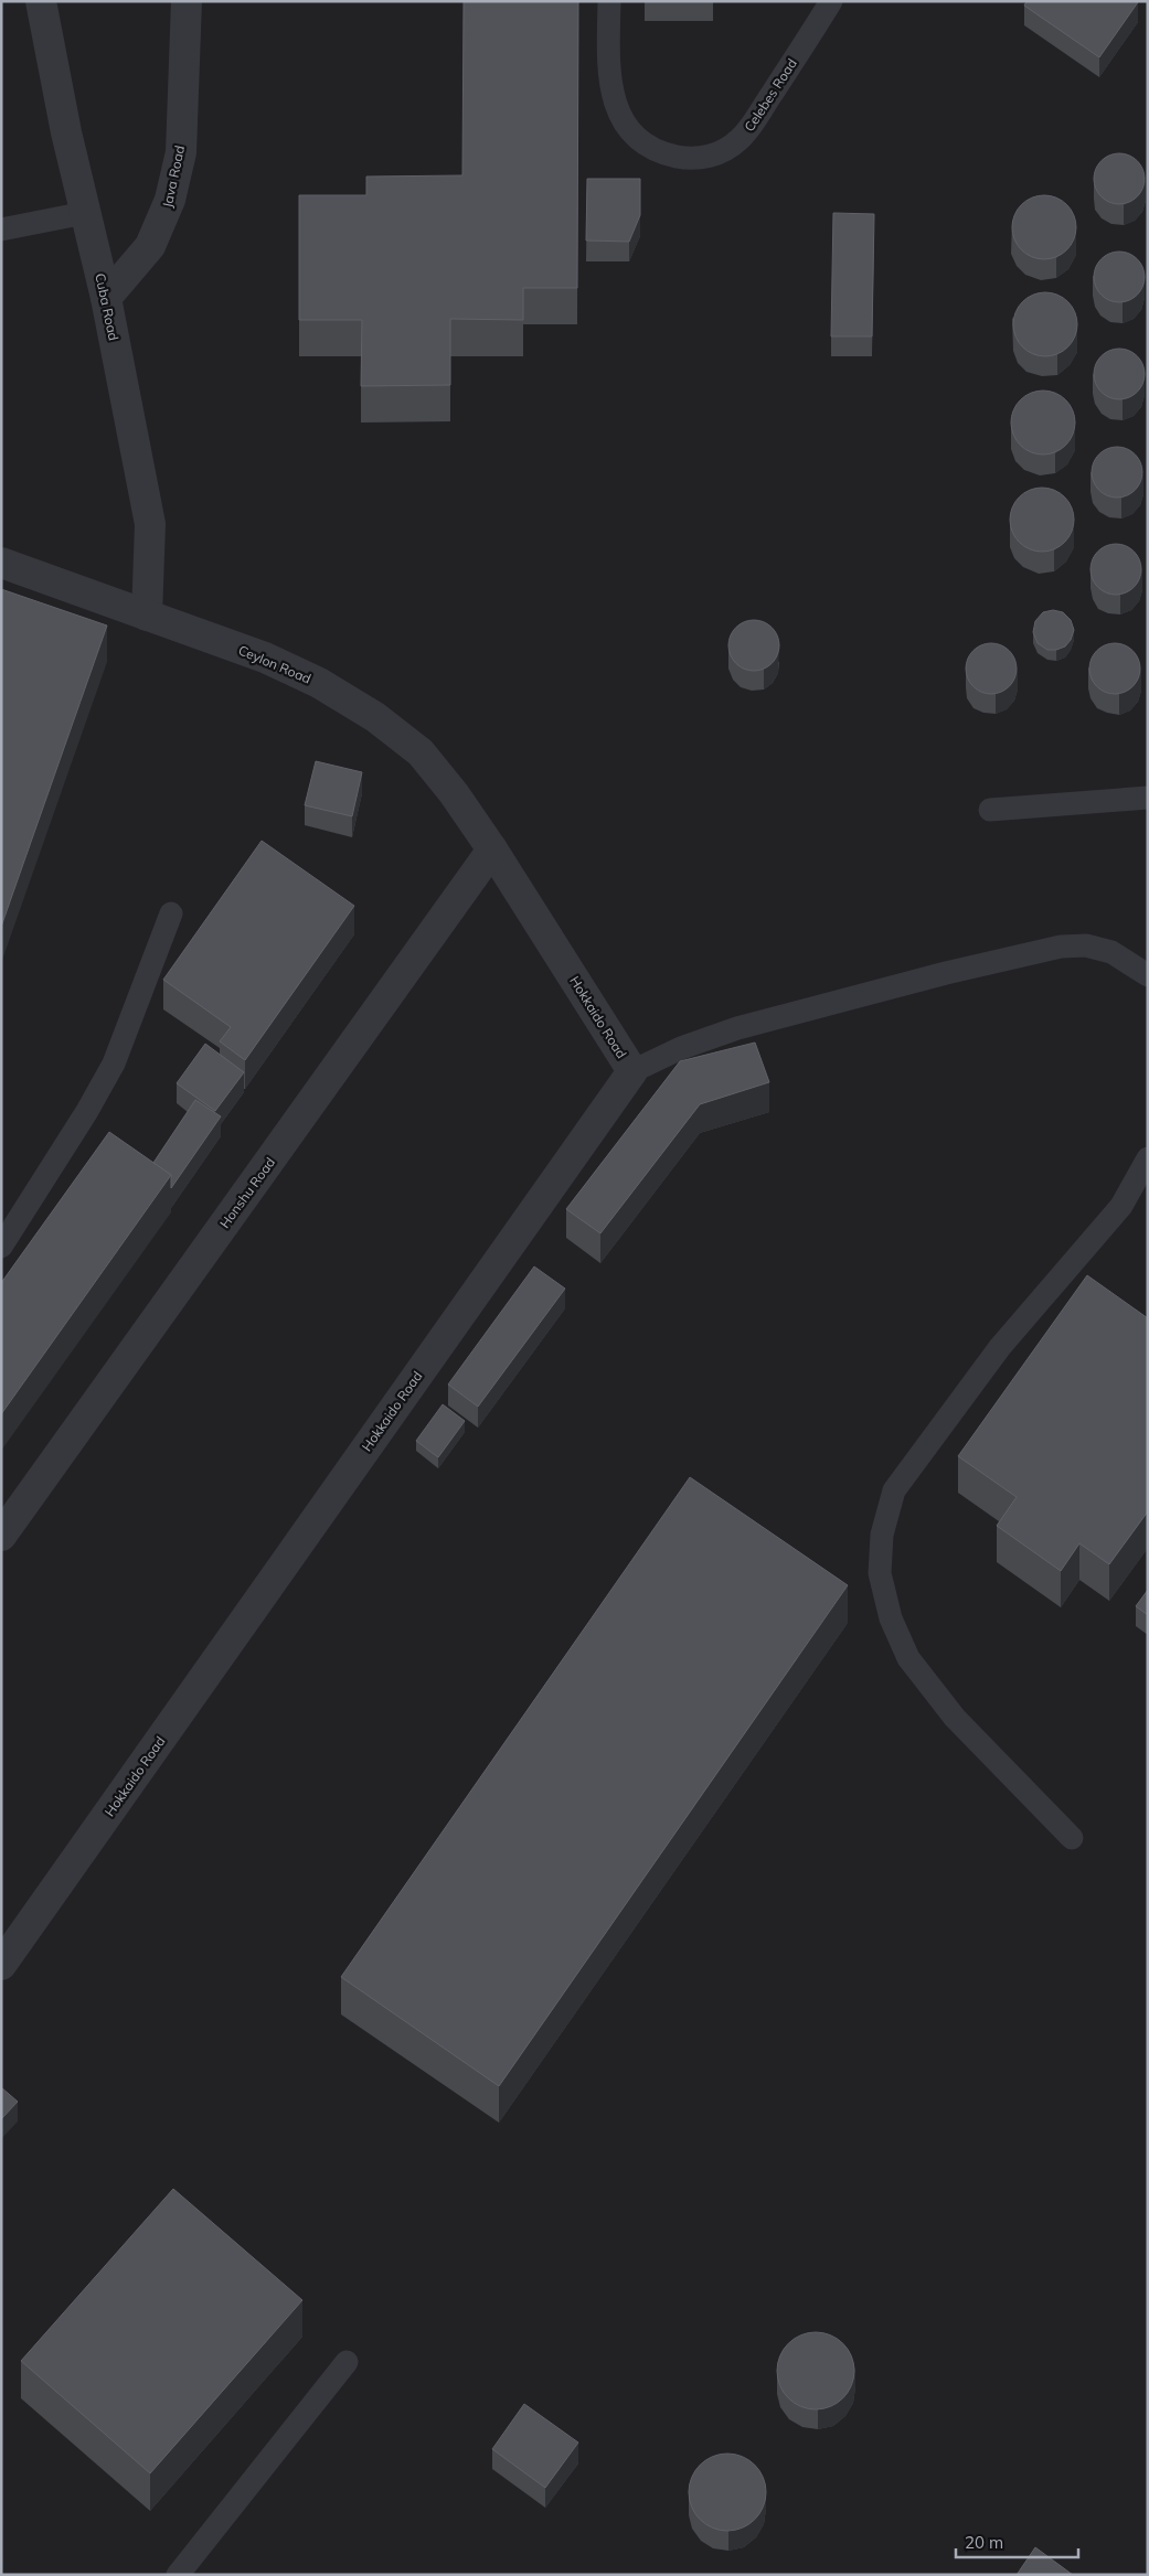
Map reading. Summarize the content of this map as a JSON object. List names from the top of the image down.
{
  "streets": {
    "street": [
      "Java Road",
      "Cuba Road",
      "Ceylon Road",
      "Hokkaido Road",
      "Honshu Road"
    ],
    "lane": ["Celebes Road"]
  },
  "crossings": [
    ["Java Road", "Cuba Road"],
    ["Cuba Road", "Ceylon Road"],
    ["Ceylon Road", "Hokkaido Road"],
    ["Ceylon Road", "Honshu Road"],
    ["Hokkaido Road", "Honshu Road"]
  ],
  "scale_bar": "20 m"
}
